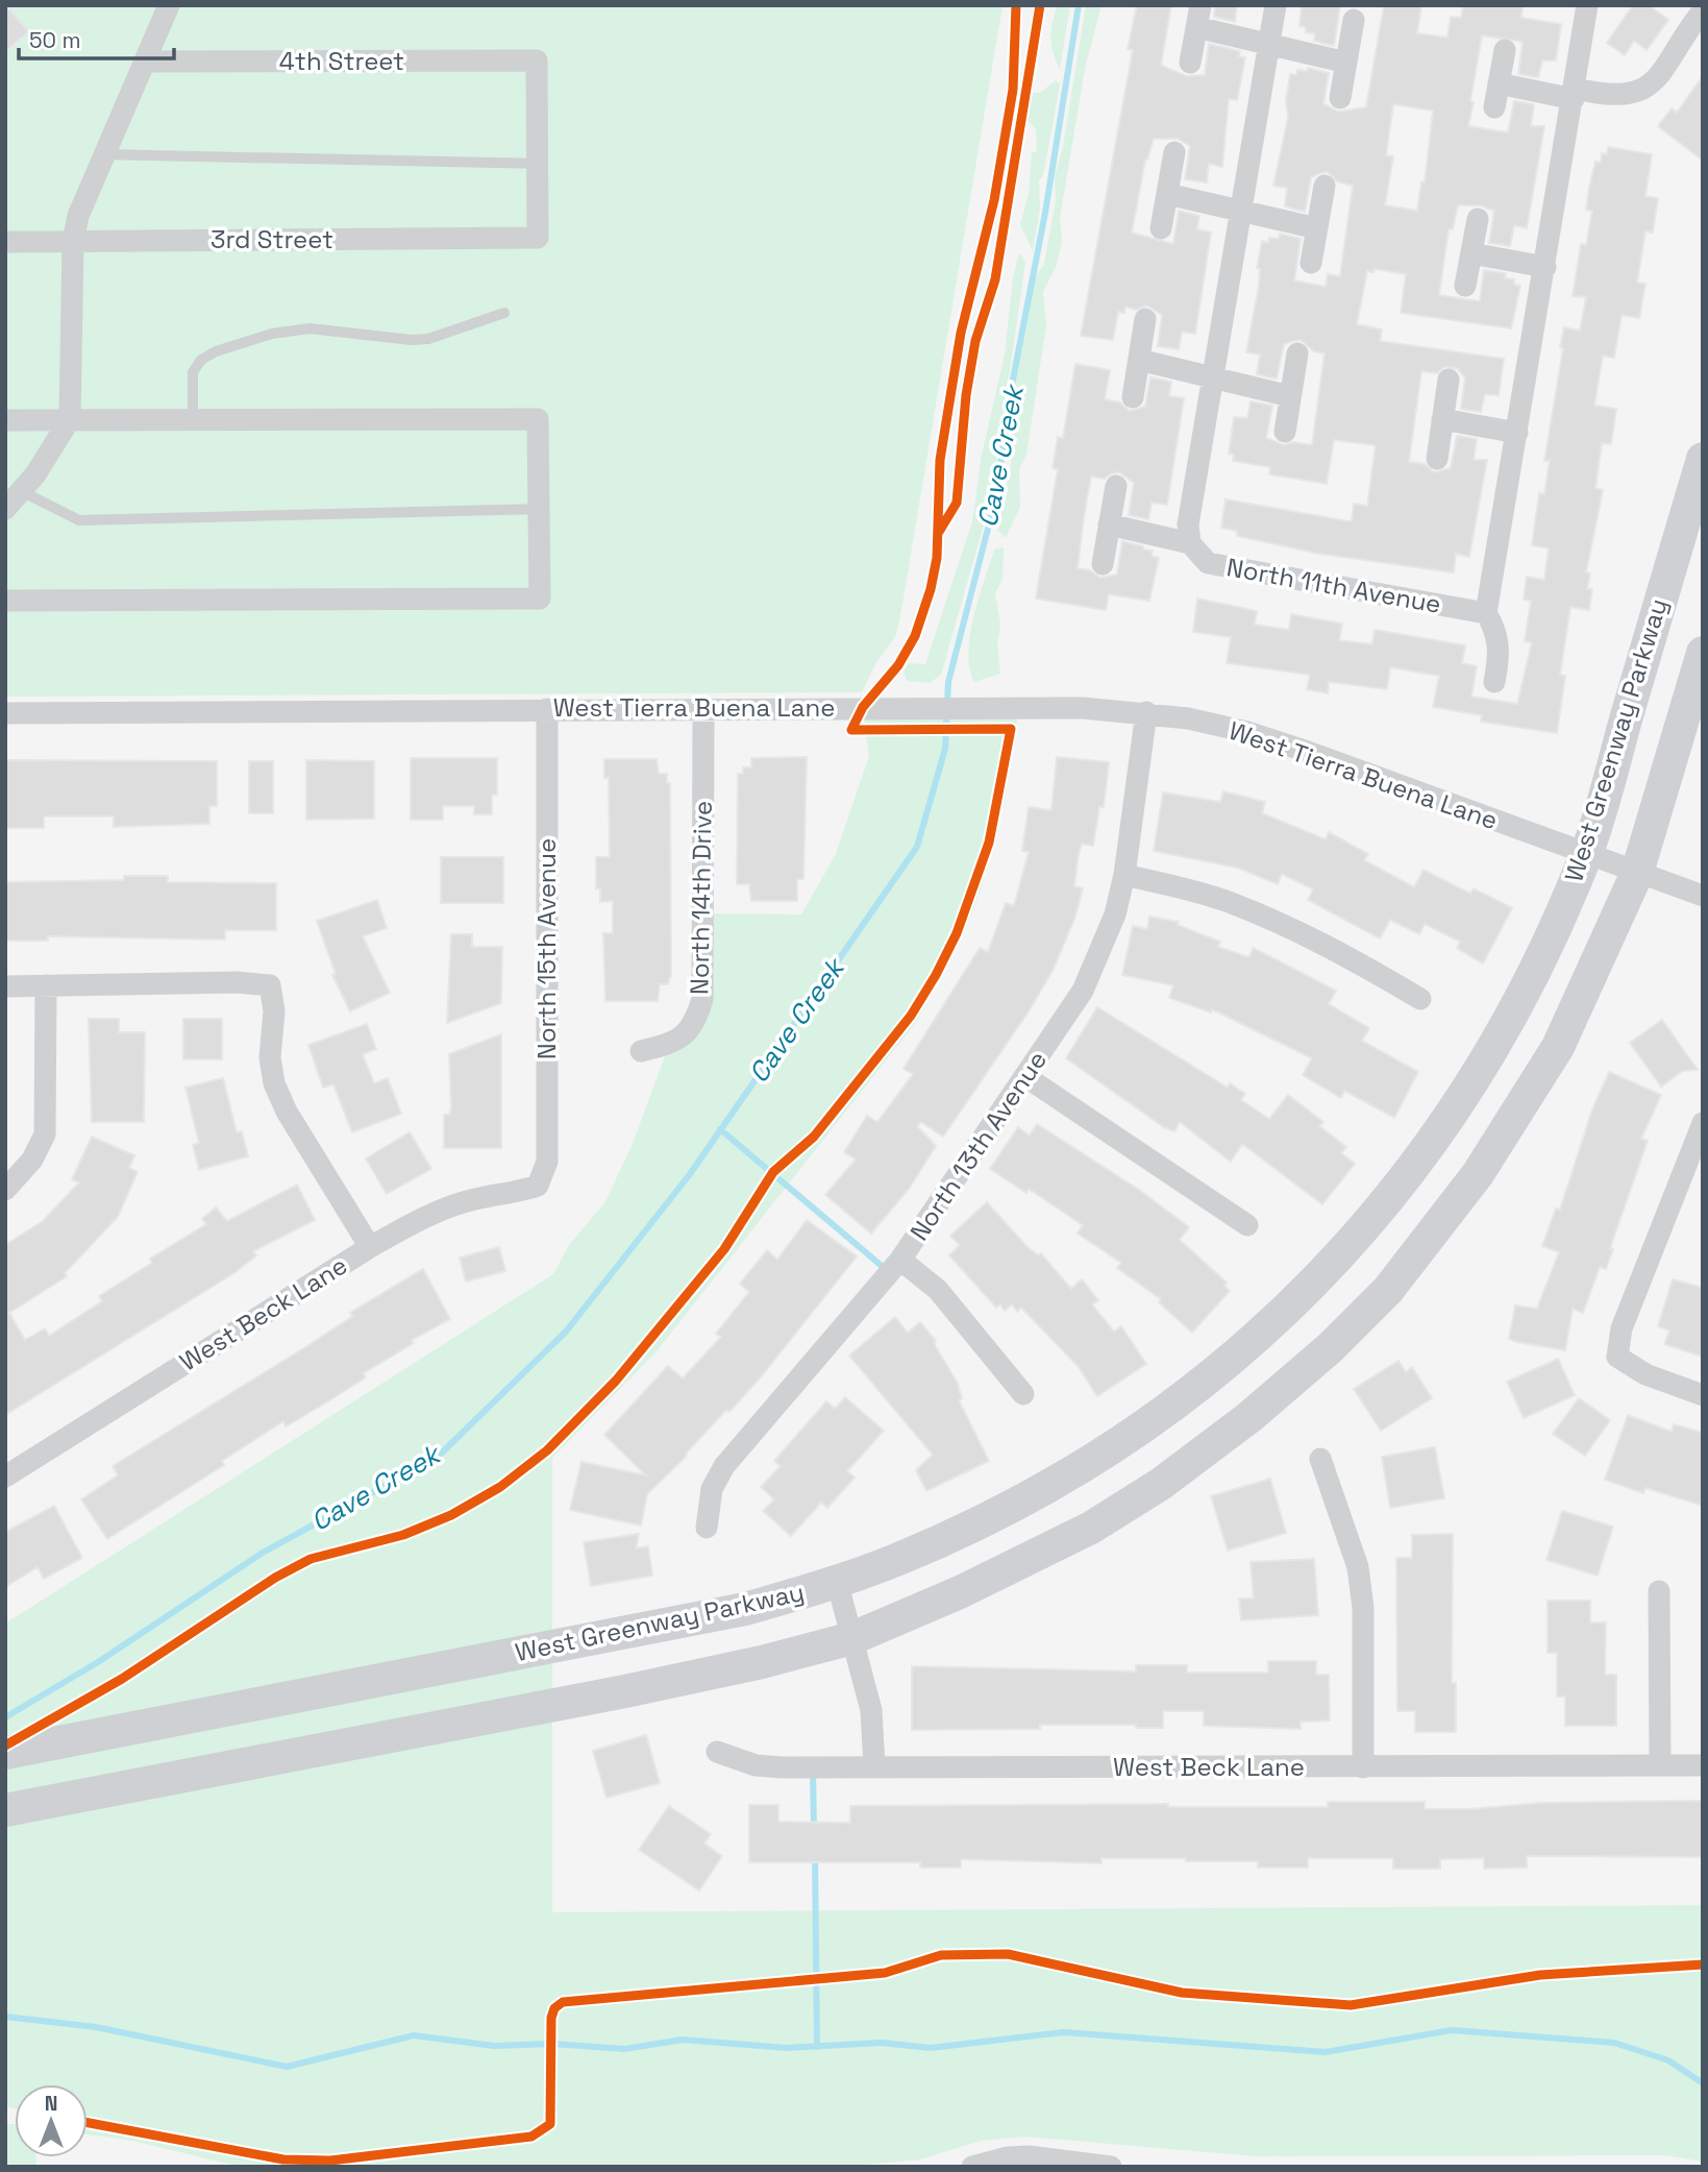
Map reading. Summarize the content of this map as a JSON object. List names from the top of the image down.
{
  "streets": {
    "main road": ["West Greenway Parkway"],
    "street": [
      "4th Street",
      "3rd Street",
      "North 11th Avenue",
      "West Tierra Buena Lane",
      "North 14th Drive",
      "North 15th Avenue",
      "North 13th Avenue",
      "West Beck Lane"
    ]
  },
  "crossings": [
    ["4th Street", "3rd Street"],
    ["West Tierra Buena Lane", "West Greenway Parkway"],
    ["West Tierra Buena Lane", "North 14th Drive"],
    ["West Tierra Buena Lane", "North 15th Avenue"],
    ["West Tierra Buena Lane", "North 13th Avenue"],
    ["North 15th Avenue", "West Beck Lane"]
  ],
  "water": ["Cave Creek"],
  "scale_bar": "50 m",
  "north": "top"
}
